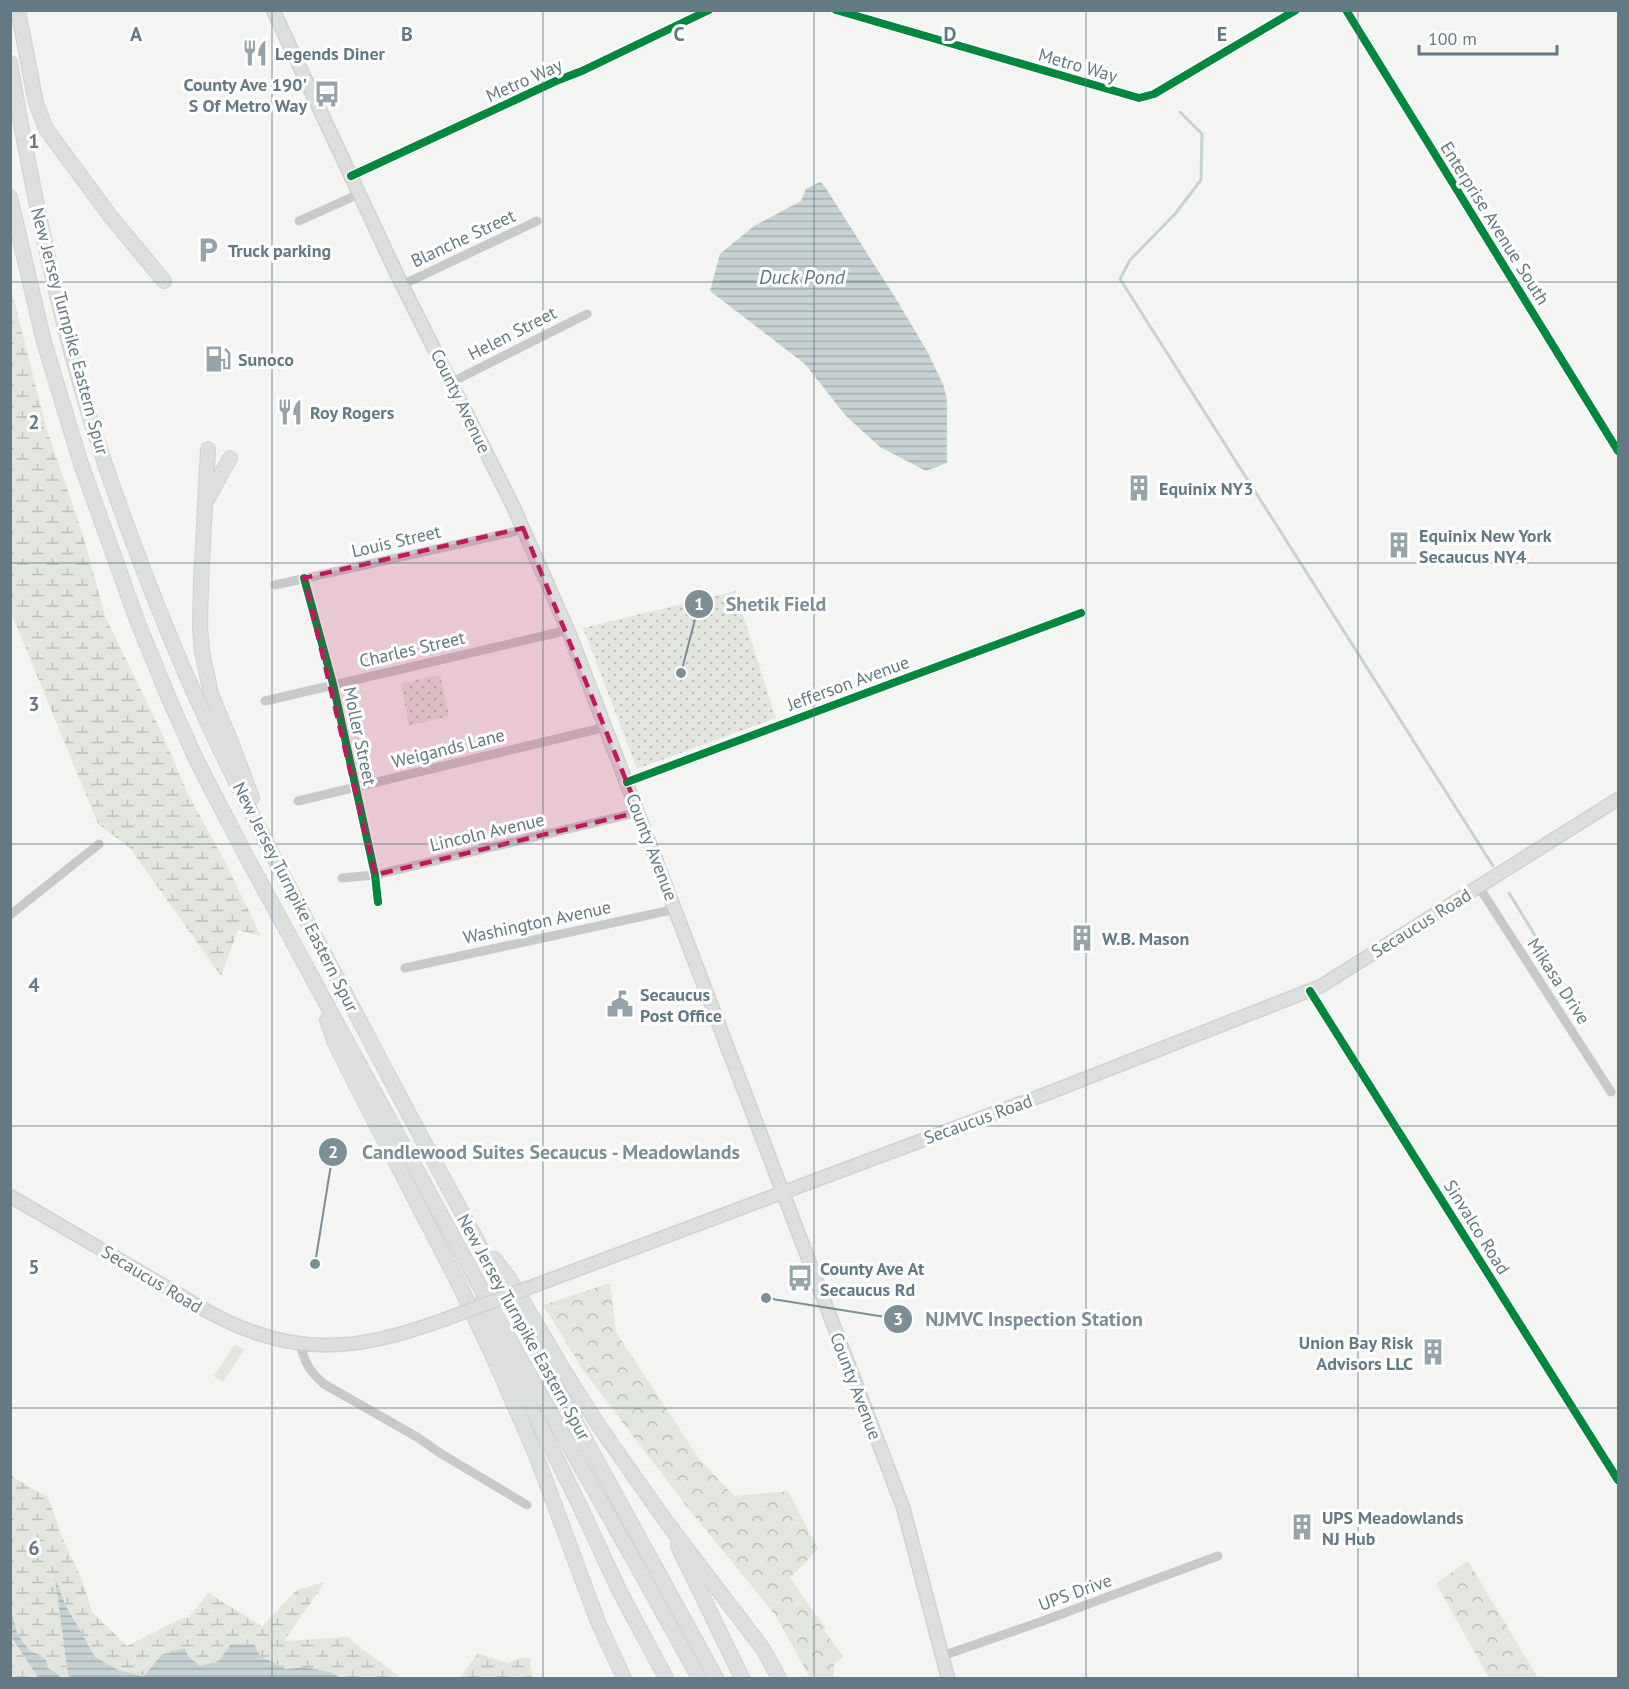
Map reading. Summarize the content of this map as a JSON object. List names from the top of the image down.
{
  "streets": {
    "highway": ["New Jersey Turnpike Eastern Spur"],
    "main road": ["County Avenue", "Secaucus Road"],
    "street": [
      "Metro Way",
      "Enterprise Avenue South",
      "Blanche Street",
      "Helen Street",
      "Louis Street",
      "Charles Street",
      "Jefferson Avenue",
      "Moller Street",
      "Weigands Lane",
      "Lincoln Avenue",
      "Washington Avenue",
      "Mikasa Drive",
      "Sinvalco Road",
      "UPS Drive"
    ]
  },
  "crossings": [
    ["Metro Way", "County Avenue"],
    ["Blanche Street", "County Avenue"],
    ["Helen Street", "County Avenue"],
    ["County Avenue", "Louis Street"],
    ["County Avenue", "Charles Street"],
    ["County Avenue", "Jefferson Avenue"],
    ["County Avenue", "Weigands Lane"],
    ["County Avenue", "Lincoln Avenue"],
    ["County Avenue", "Washington Avenue"],
    ["County Avenue", "Secaucus Road"],
    ["County Avenue", "UPS Drive"],
    ["Louis Street", "Moller Street"],
    ["Charles Street", "Moller Street"],
    ["Moller Street", "Weigands Lane"],
    ["Moller Street", "Lincoln Avenue"],
    ["Secaucus Road", "Mikasa Drive"],
    ["Secaucus Road", "Sinvalco Road"]
  ],
  "water": ["Duck Pond"],
  "places": {
    "restaurant": ["Legends Diner", "Roy Rogers"],
    "bus stop": ["County Ave 190' S Of Metro Way", "County Ave At Secaucus Rd"],
    "parking": ["Truck parking"],
    "fuel station": ["Sunoco"],
    "building": [
      "Equinix NY3",
      "Equinix New York Secaucus NY4",
      "W.B. Mason",
      "Union Bay Risk Advisors LLC",
      "UPS Meadowlands NJ Hub"
    ],
    "other": ["Shetik Field", "Candlewood Suites Secaucus - Meadowlands", "NJMVC Inspection Station"],
    "public building": ["Secaucus Post Office"]
  },
  "scale_bar": "100 m",
  "grid": {
    "columns": [
      "A",
      "B",
      "C",
      "D",
      "E"
    ],
    "rows": [
      "1",
      "2",
      "3",
      "4",
      "5",
      "6"
    ]
  }
}
